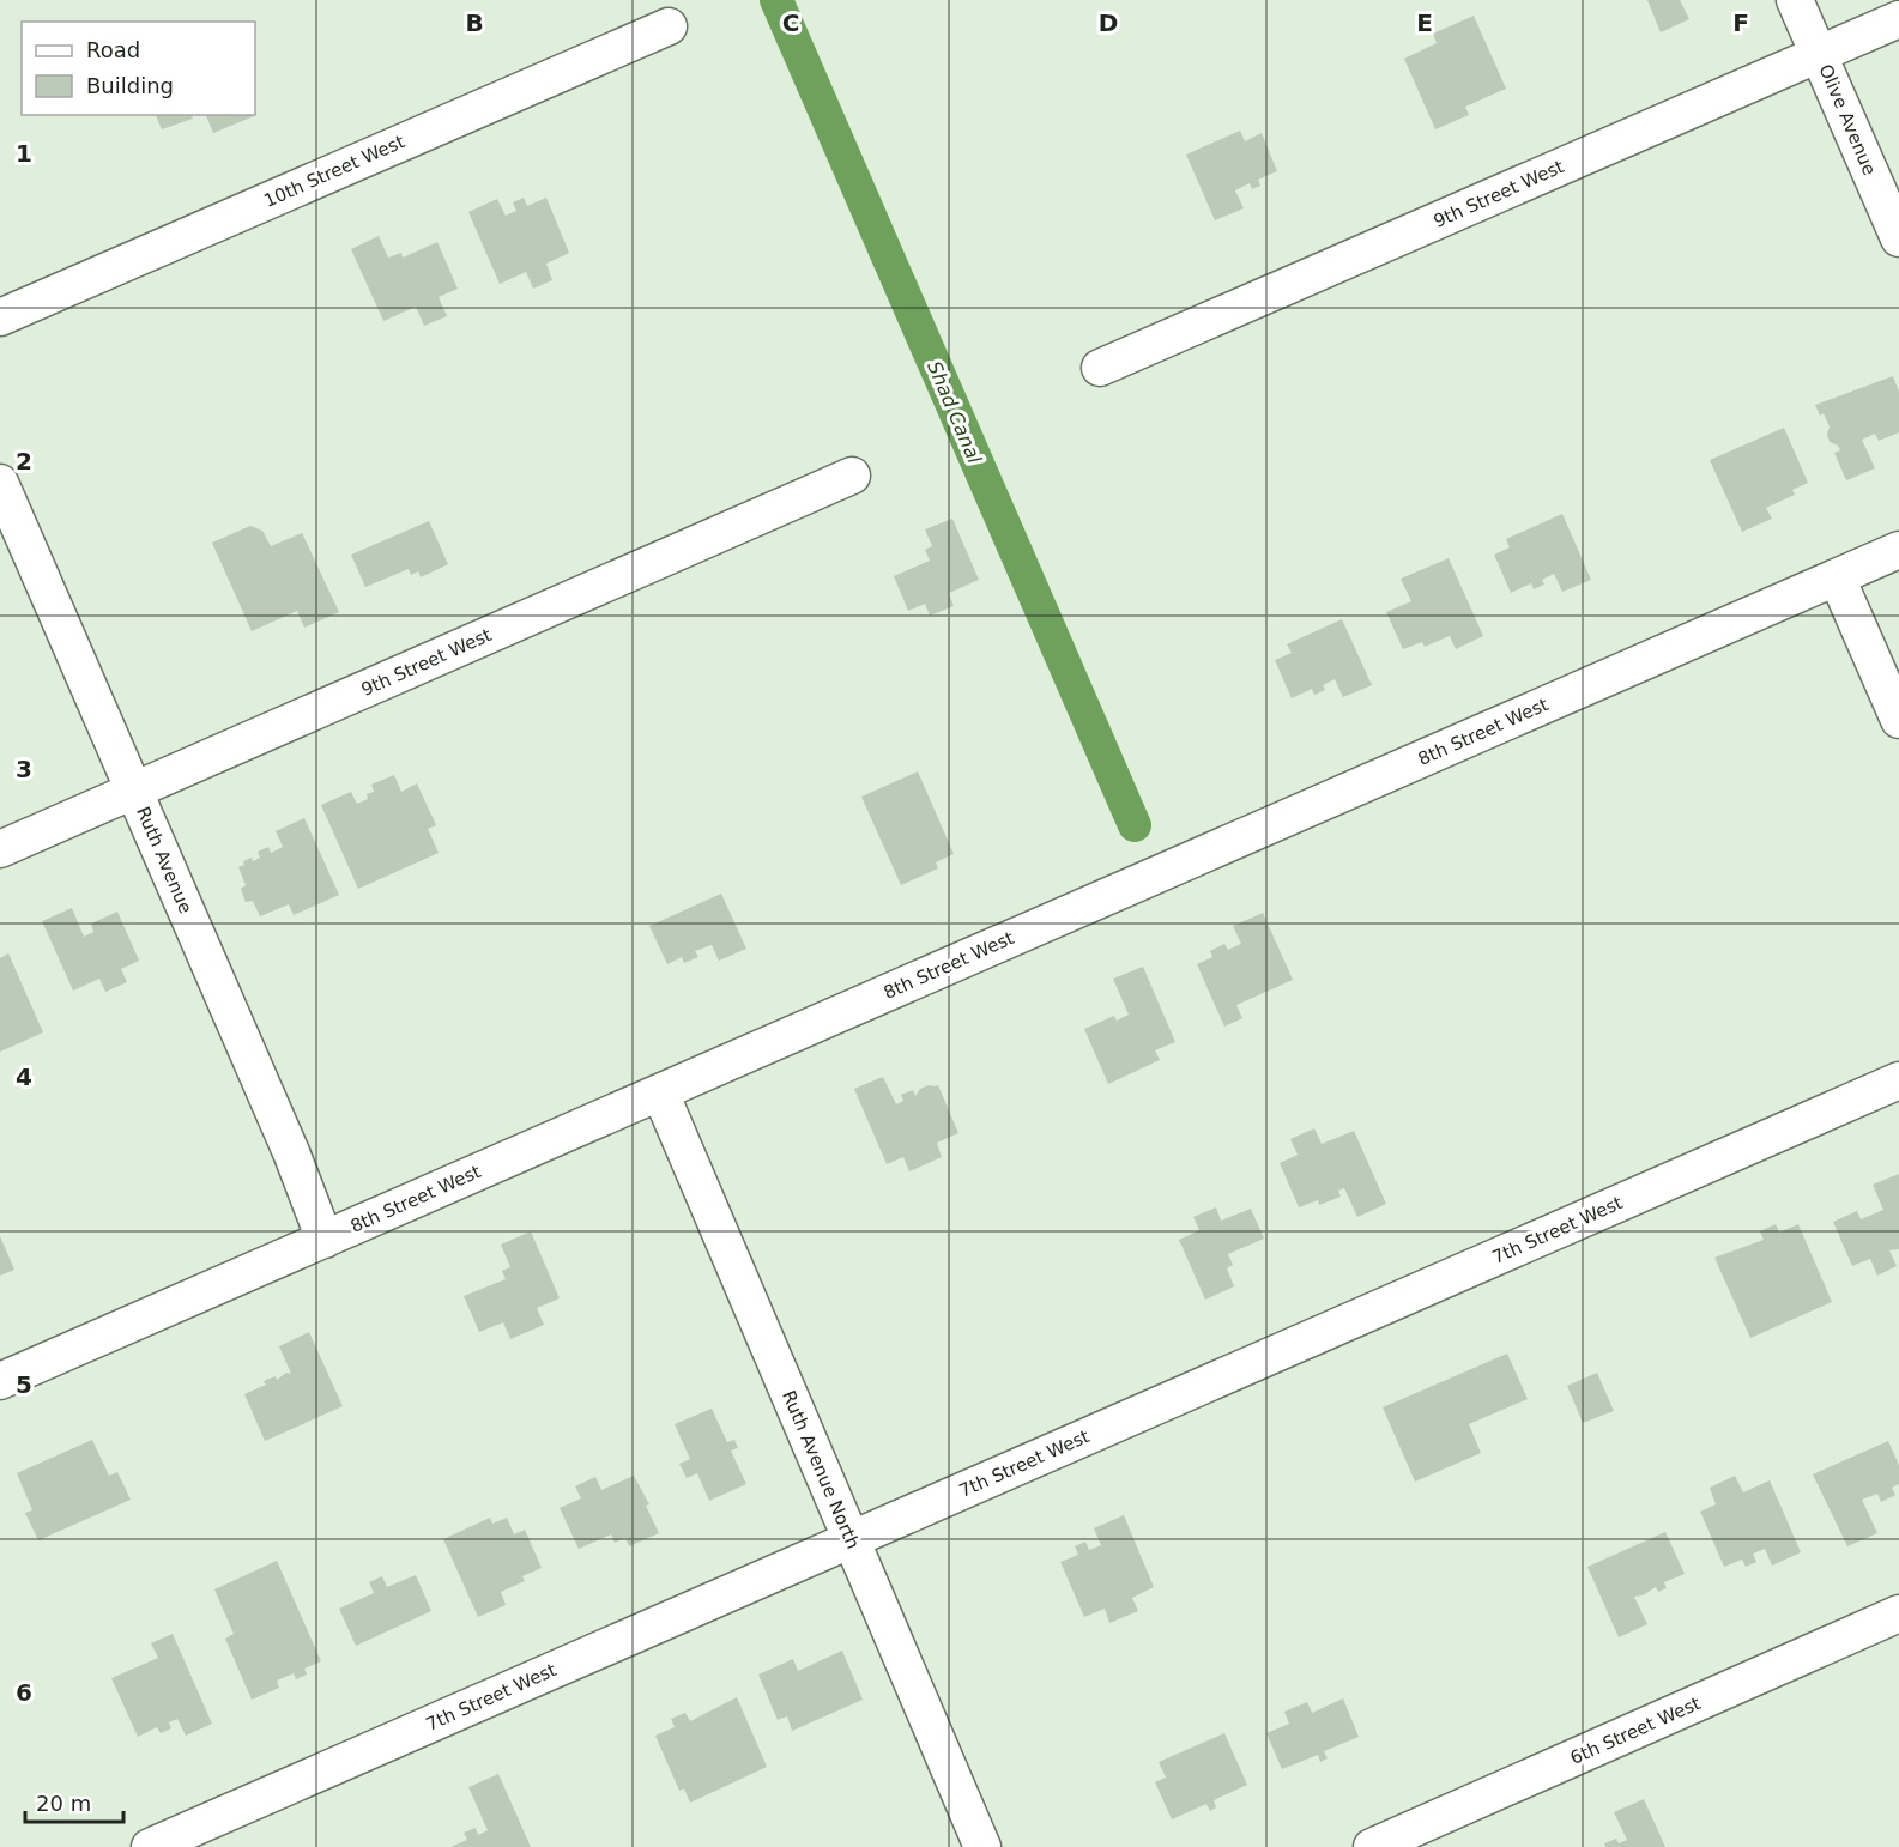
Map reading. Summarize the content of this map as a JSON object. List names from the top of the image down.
{
  "streets": {
    "street": [
      "Olive Avenue",
      "10th Street West",
      "9th Street West",
      "8th Street West",
      "Ruth Avenue",
      "7th Street West",
      "Ruth Avenue North",
      "6th Street West"
    ]
  },
  "crossings": [
    ["Olive Avenue", "9th Street West"],
    ["9th Street West", "Ruth Avenue"],
    ["8th Street West", "Ruth Avenue"],
    ["8th Street West", "Ruth Avenue North"],
    ["7th Street West", "Ruth Avenue North"]
  ],
  "water": ["Shad Canal"],
  "legend": ["Road", "Building"],
  "scale_bar": "20 m",
  "grid": {
    "columns": [
      "B",
      "C",
      "D",
      "E",
      "F"
    ],
    "rows": [
      "1",
      "2",
      "3",
      "4",
      "5",
      "6"
    ]
  }
}
